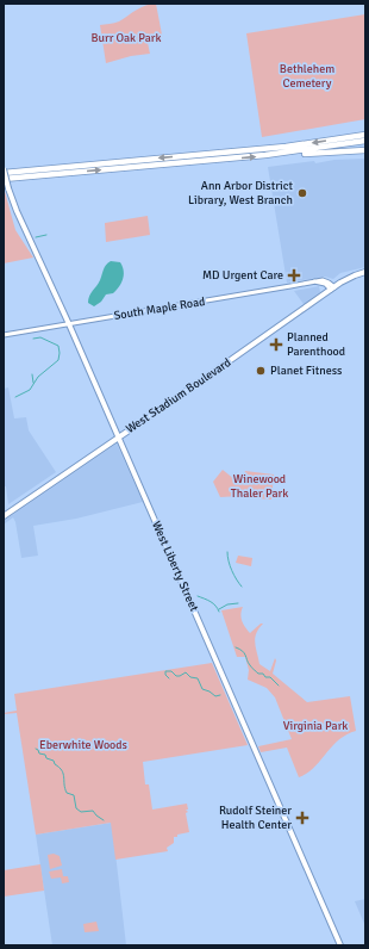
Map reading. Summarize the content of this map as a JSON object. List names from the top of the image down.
{
  "streets": {
    "main road": ["West Stadium Boulevard", "West Liberty Street"],
    "street": ["South Maple Road"]
  },
  "crossings": [
    ["South Maple Road", "West Stadium Boulevard"],
    ["South Maple Road", "West Liberty Street"],
    ["West Stadium Boulevard", "West Liberty Street"]
  ],
  "parks": [
    "Burr Oak Park",
    "Bethlehem Cemetery",
    "Winewood Thaler Park",
    "Virginia Park",
    "Eberwhite Woods"
  ],
  "places": {
    "other": ["Ann Arbor District Library, West Branch", "Planet Fitness"],
    "health": ["MD Urgent Care", "Planned Parenthood", "Rudolf Steiner Health Center"]
  }
}
